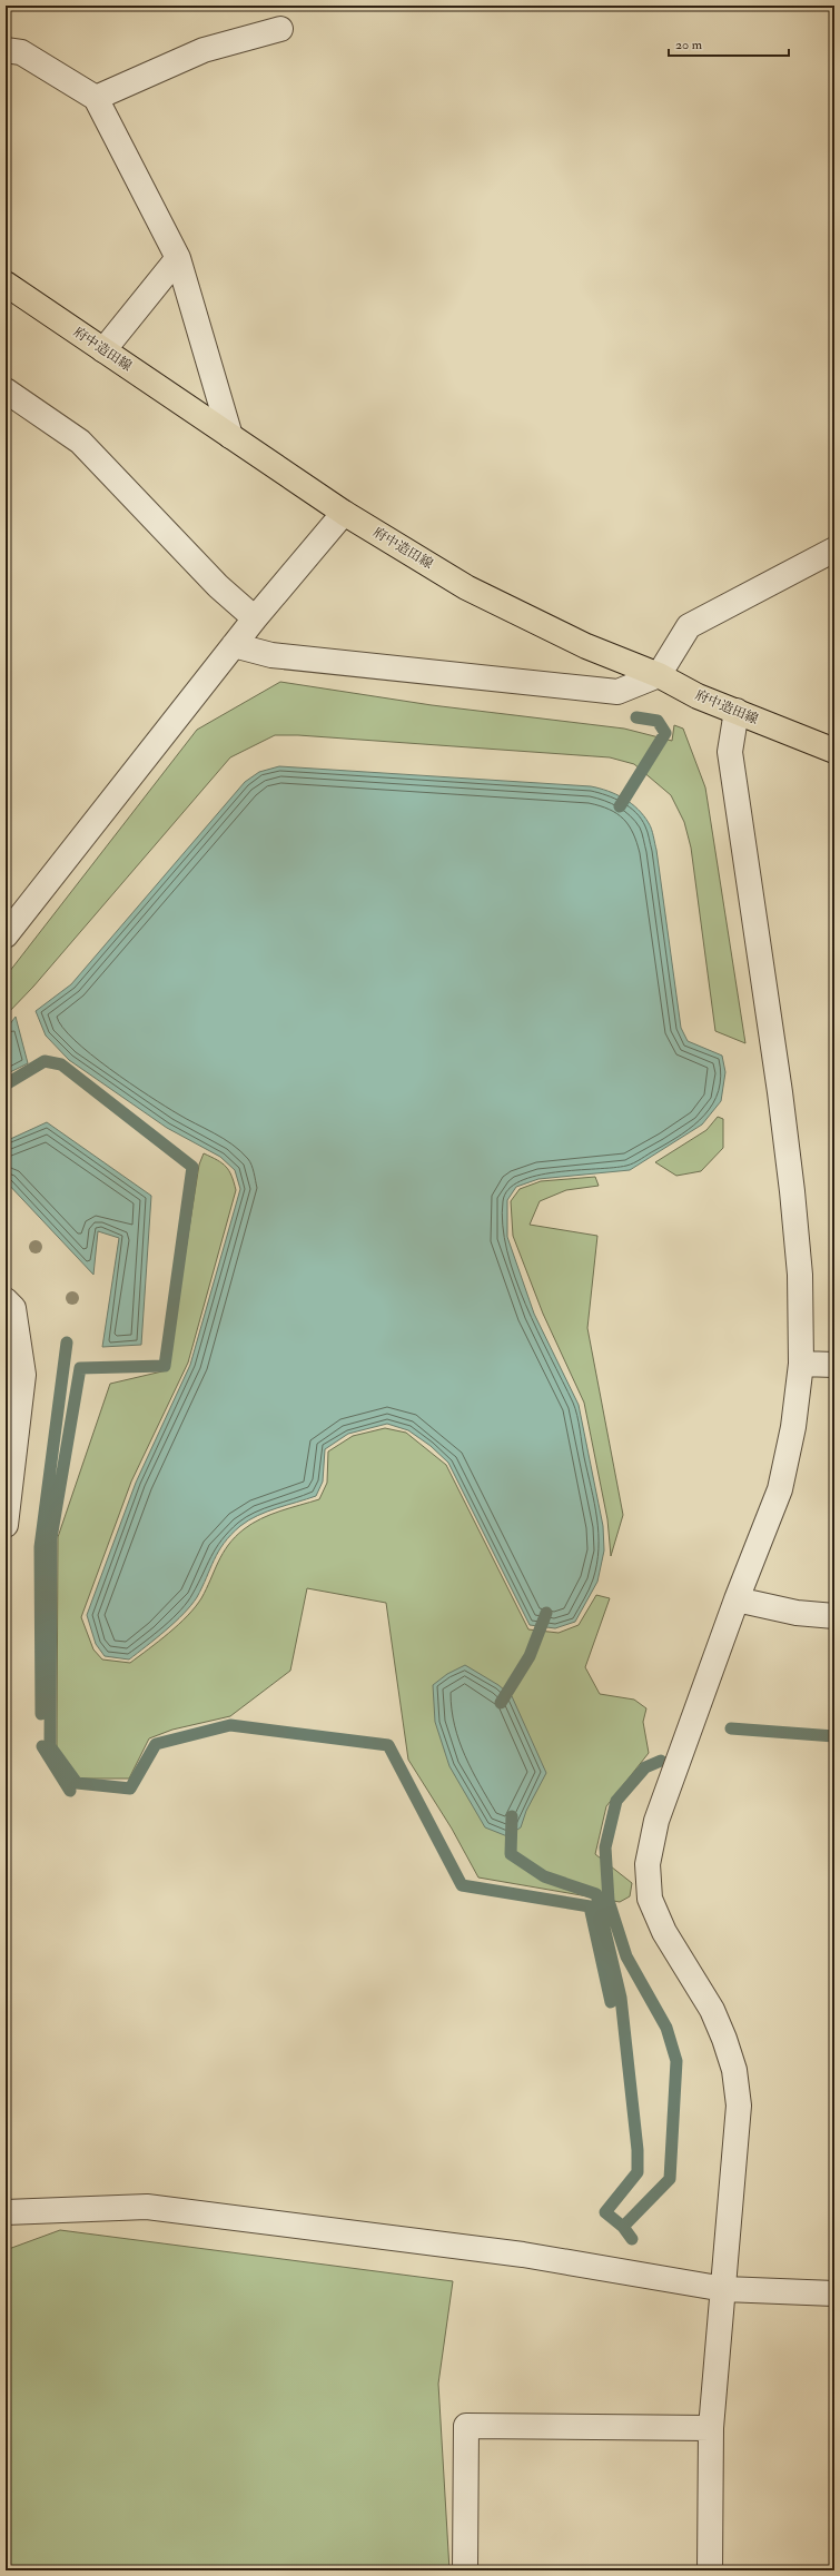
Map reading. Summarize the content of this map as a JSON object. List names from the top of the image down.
{
  "streets": {
    "main road": ["府中造田線"]
  },
  "scale_bar": "20 m"
}
